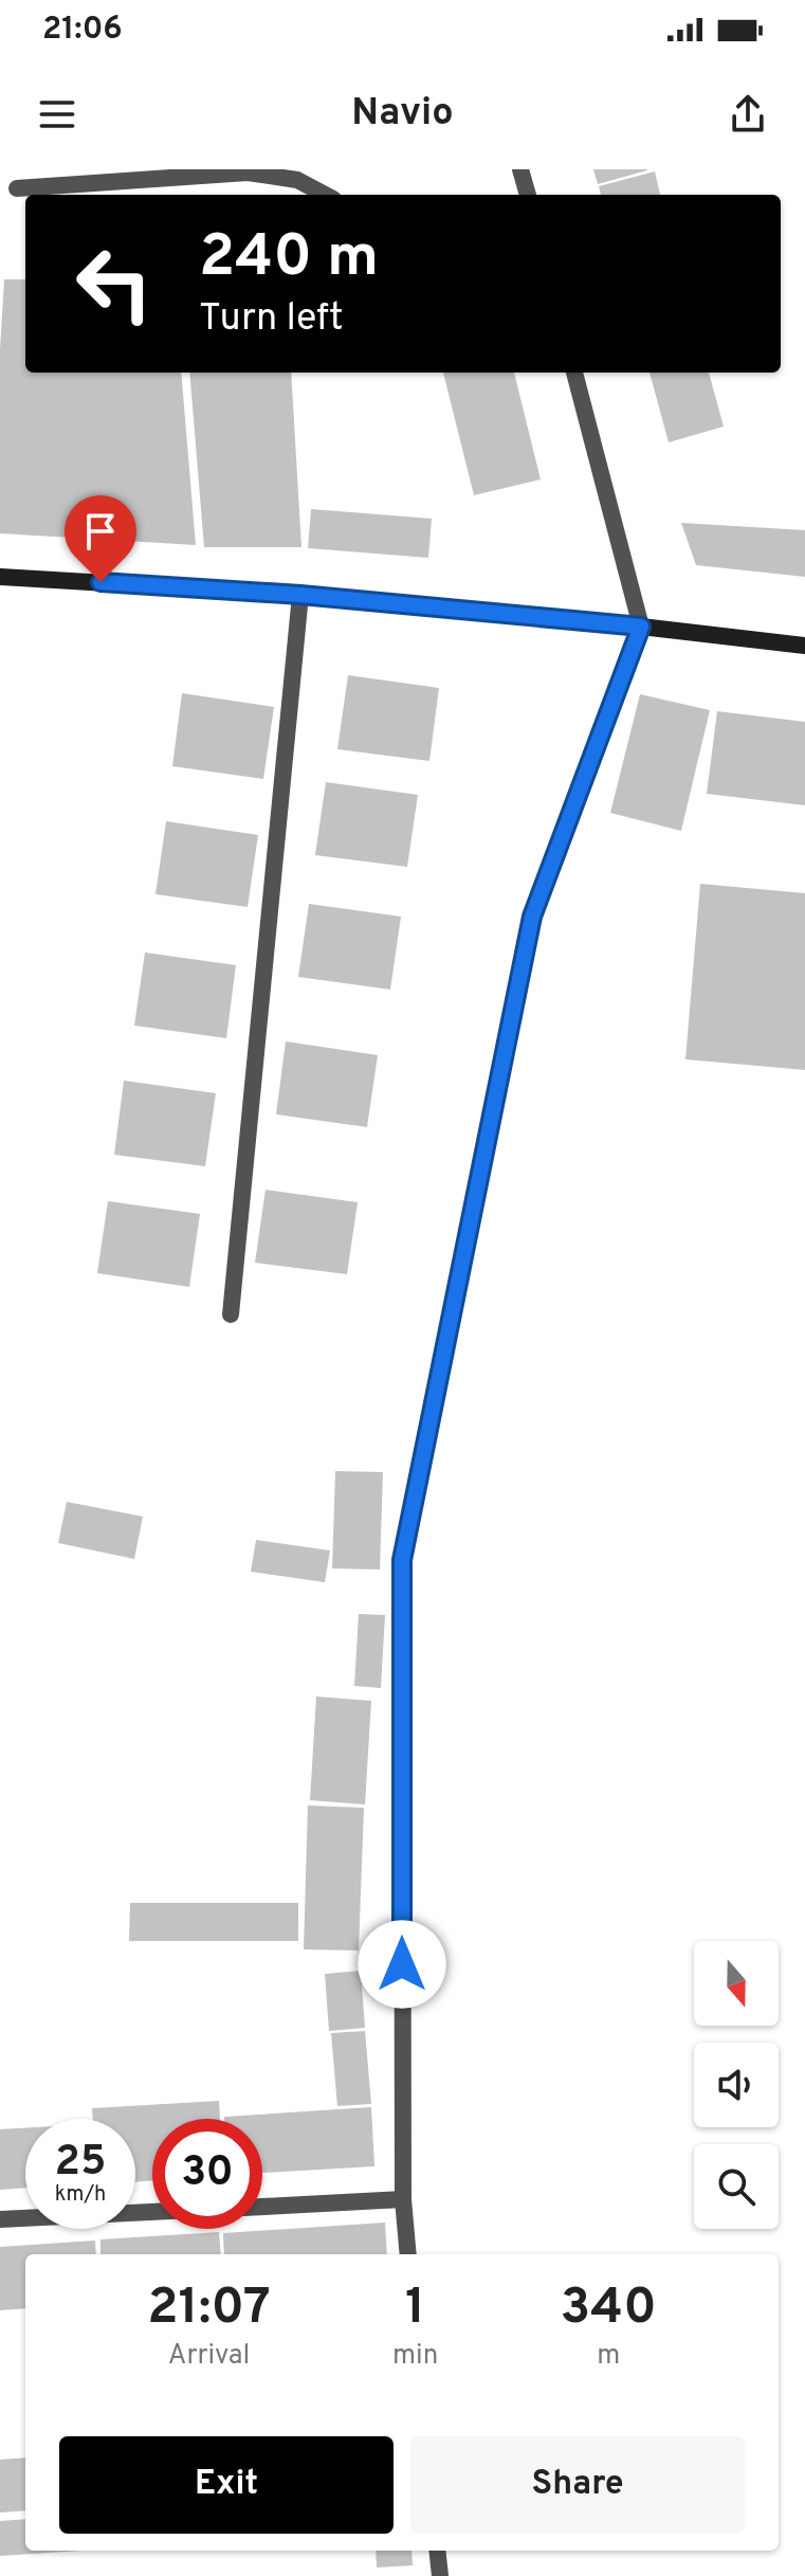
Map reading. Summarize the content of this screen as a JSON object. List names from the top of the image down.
{
  "north": "bottom",
  "page": {
    "status": "21:06",
    "header": "Navio",
    "turn": ["240 m", "Turn left"],
    "speed": "25 km/h",
    "limit": "30",
    "eta": [
      "21:07",
      "Arrival",
      "1",
      "min",
      "340",
      "m"
    ],
    "buttons": ["Exit", "Share"]
  }
}
